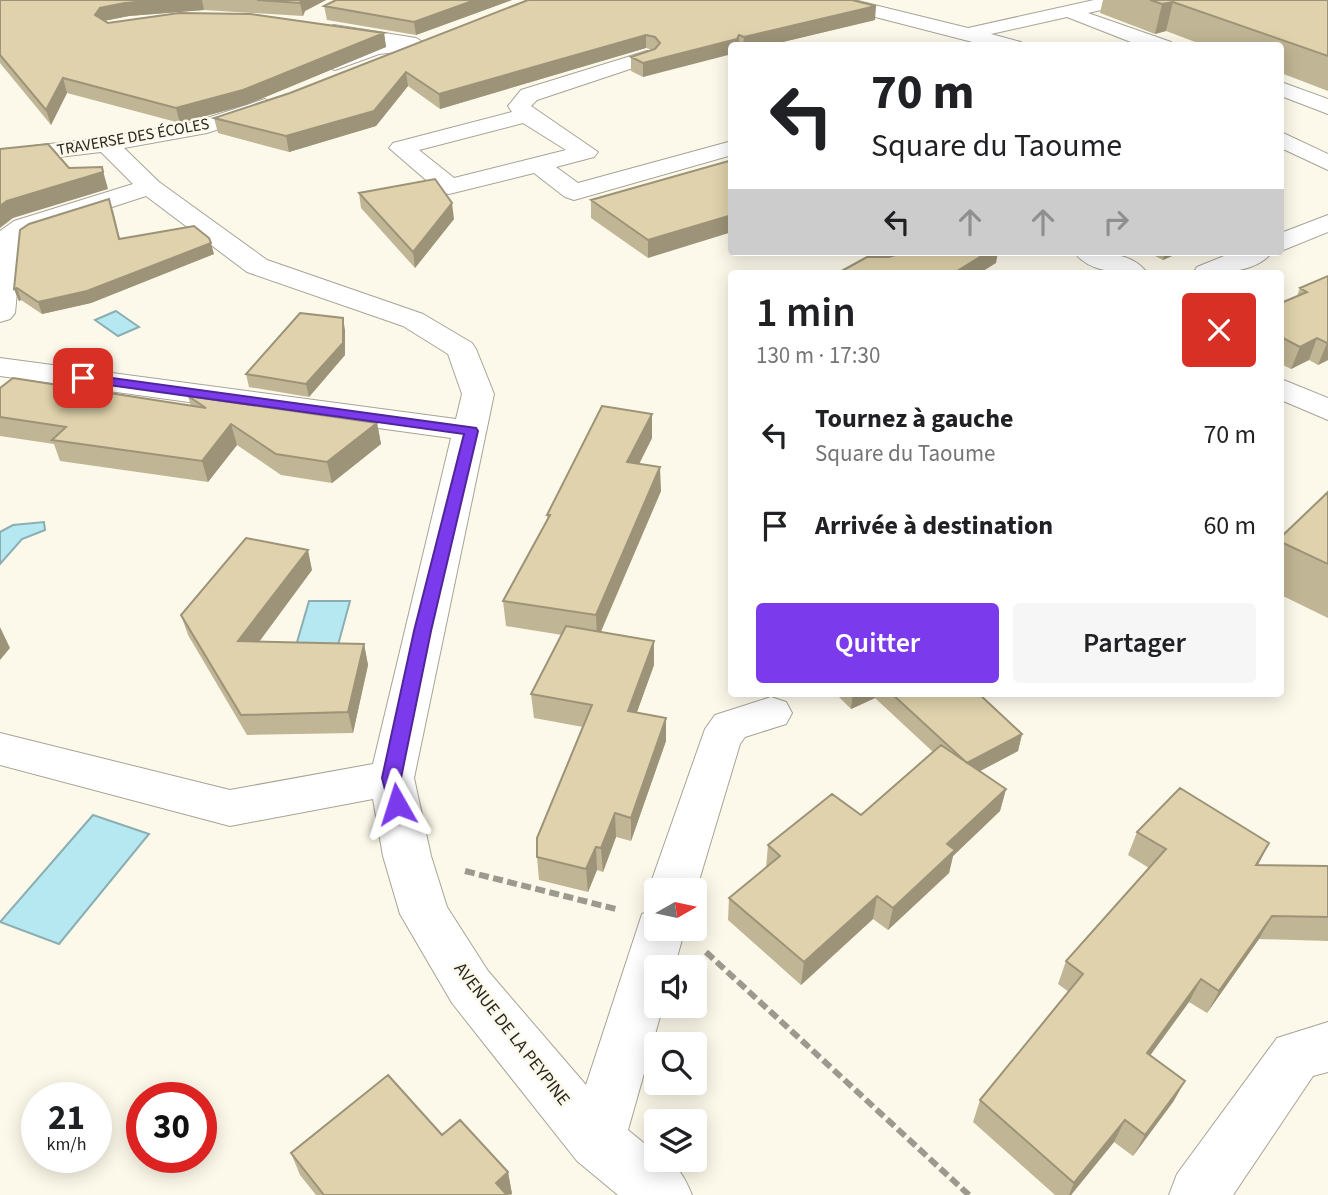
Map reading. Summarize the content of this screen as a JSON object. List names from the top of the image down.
{
  "streets": {
    "street": ["TRAVERSE DES ÉCOLES", "AVENUE DE LA PEYPINE"]
  },
  "crossings": [
    ["TRAVERSE DES ÉCOLES", "AVENUE DE LA PEYPINE"]
  ],
  "north": "right",
  "page": {
    "turn": ["70 m", "Square du Taoume"],
    "heading": ["1 min", "130 m · 17:30"],
    "list": [
      {
        "name": "Tournez à gauche",
        "note": "Square du Taoume",
        "value": "70 m"
      },
      {
        "name": "Arrivée à destination",
        "value": "60 m"
      }
    ],
    "buttons": ["Quitter", "Partager"],
    "speed": "21 km/h",
    "limit": "30"
  }
}
